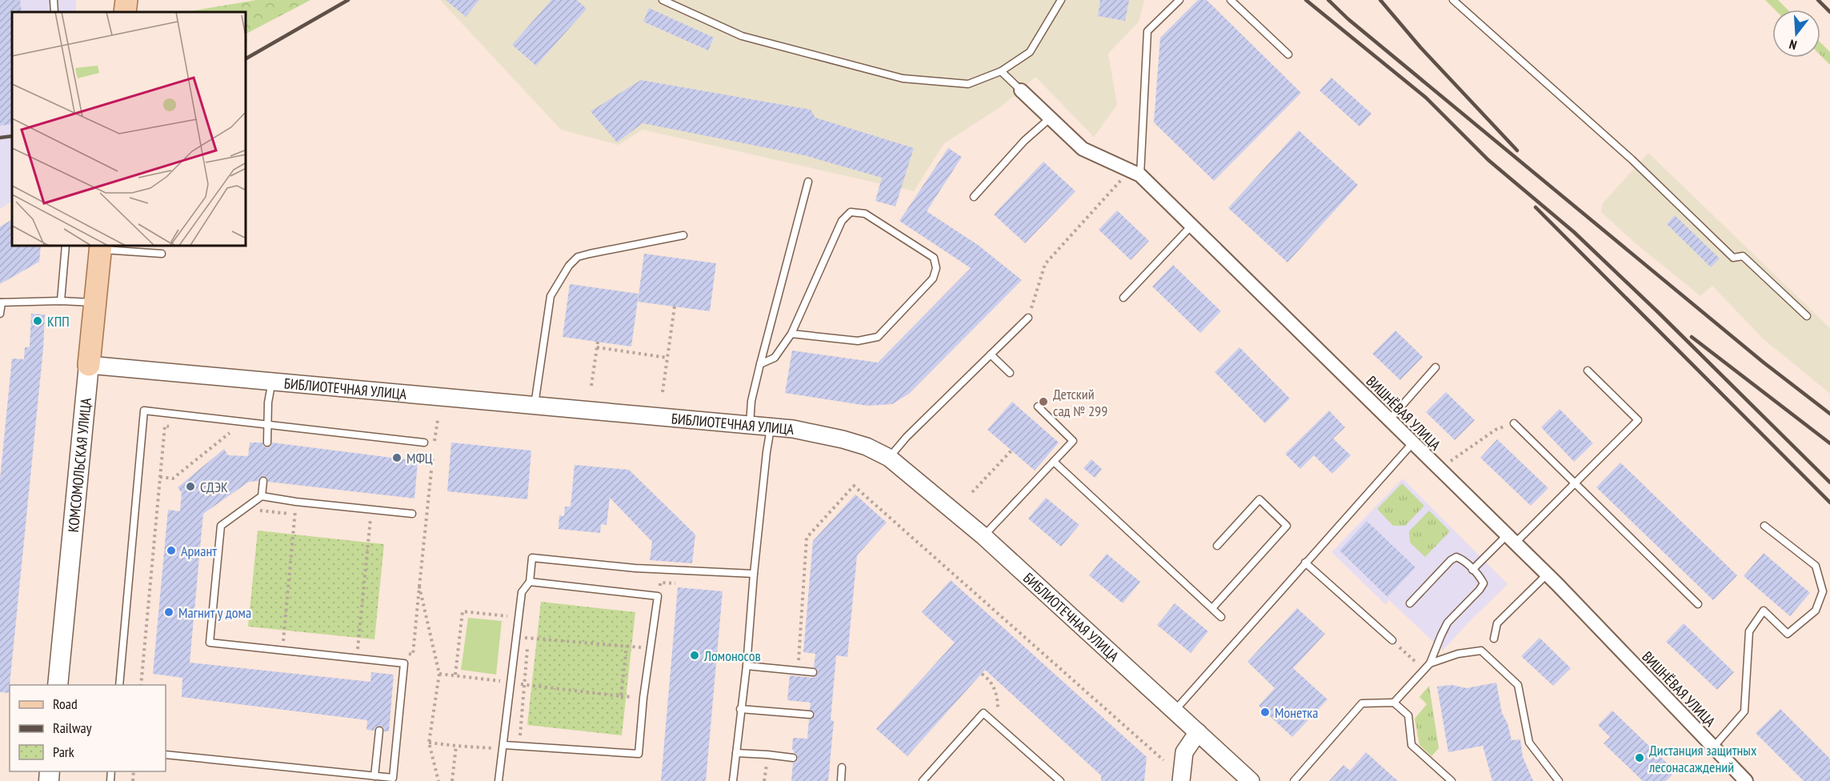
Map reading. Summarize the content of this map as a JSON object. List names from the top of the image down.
{
  "streets": {
    "main road": ["КОМСОМОЛЬСКАЯ УЛИЦА"],
    "street": ["БИБЛИОТЕЧНАЯ УЛИЦА", "ВИШНЁВАЯ УЛИЦА"]
  },
  "crossings": [
    ["БИБЛИОТЕЧНАЯ УЛИЦА", "КОМСОМОЛЬСКАЯ УЛИЦА"]
  ],
  "places": [
    "КПП",
    "Детский сад № 299",
    "МФЦ",
    "СДЭК",
    "Ариант",
    "Магнит у дома",
    "Ломоносов",
    "Монетка",
    "Дистанция защитных лесонасаждений"
  ],
  "legend": ["Road", "Railway", "Park"],
  "north": "bottom"
}
